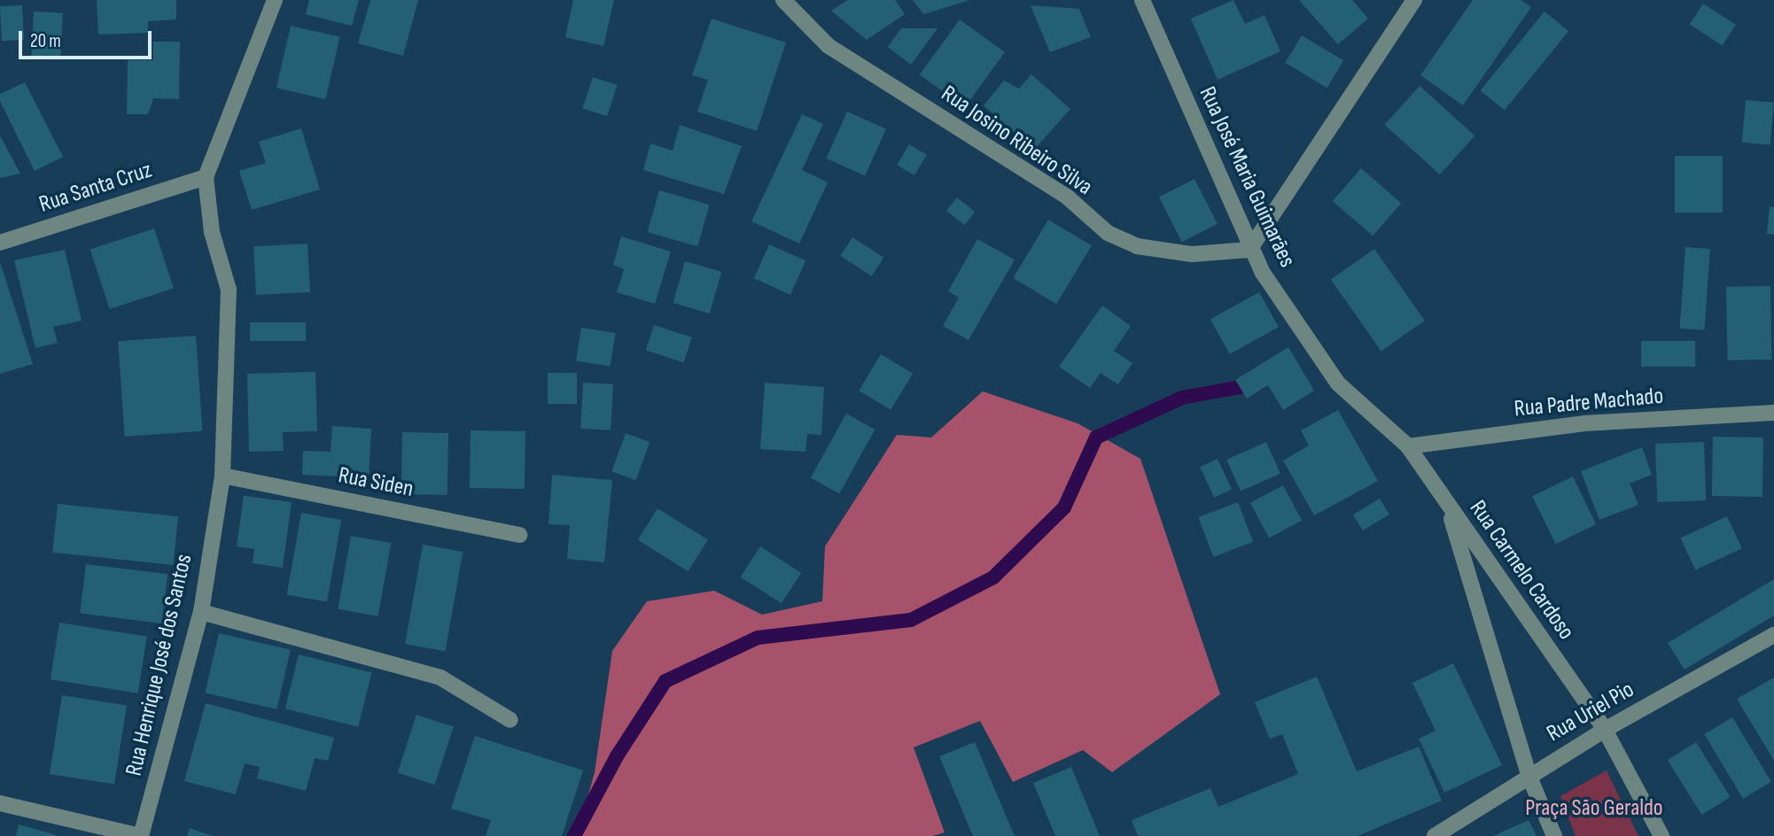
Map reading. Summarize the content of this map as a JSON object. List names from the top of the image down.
{
  "streets": {
    "street": [
      "Rua Josino Ribeiro Silva",
      "Rua José Maria Guimarães",
      "Rua Santa Cruz",
      "Rua Padre Machado",
      "Rua Siden",
      "Rua Carmelo Cardoso",
      "Rua Henrique José dos Santos",
      "Rua Uriel Pio"
    ]
  },
  "crossings": [
    ["Rua Josino Ribeiro Silva", "Rua José Maria Guimarães"],
    ["Rua José Maria Guimarães", "Rua Padre Machado"],
    ["Rua José Maria Guimarães", "Rua Carmelo Cardoso"],
    ["Rua Santa Cruz", "Rua Henrique José dos Santos"],
    ["Rua Siden", "Rua Henrique José dos Santos"],
    ["Rua Carmelo Cardoso", "Rua Uriel Pio"]
  ],
  "parks": ["Praça São Geraldo"],
  "scale_bar": "20 m"
}
